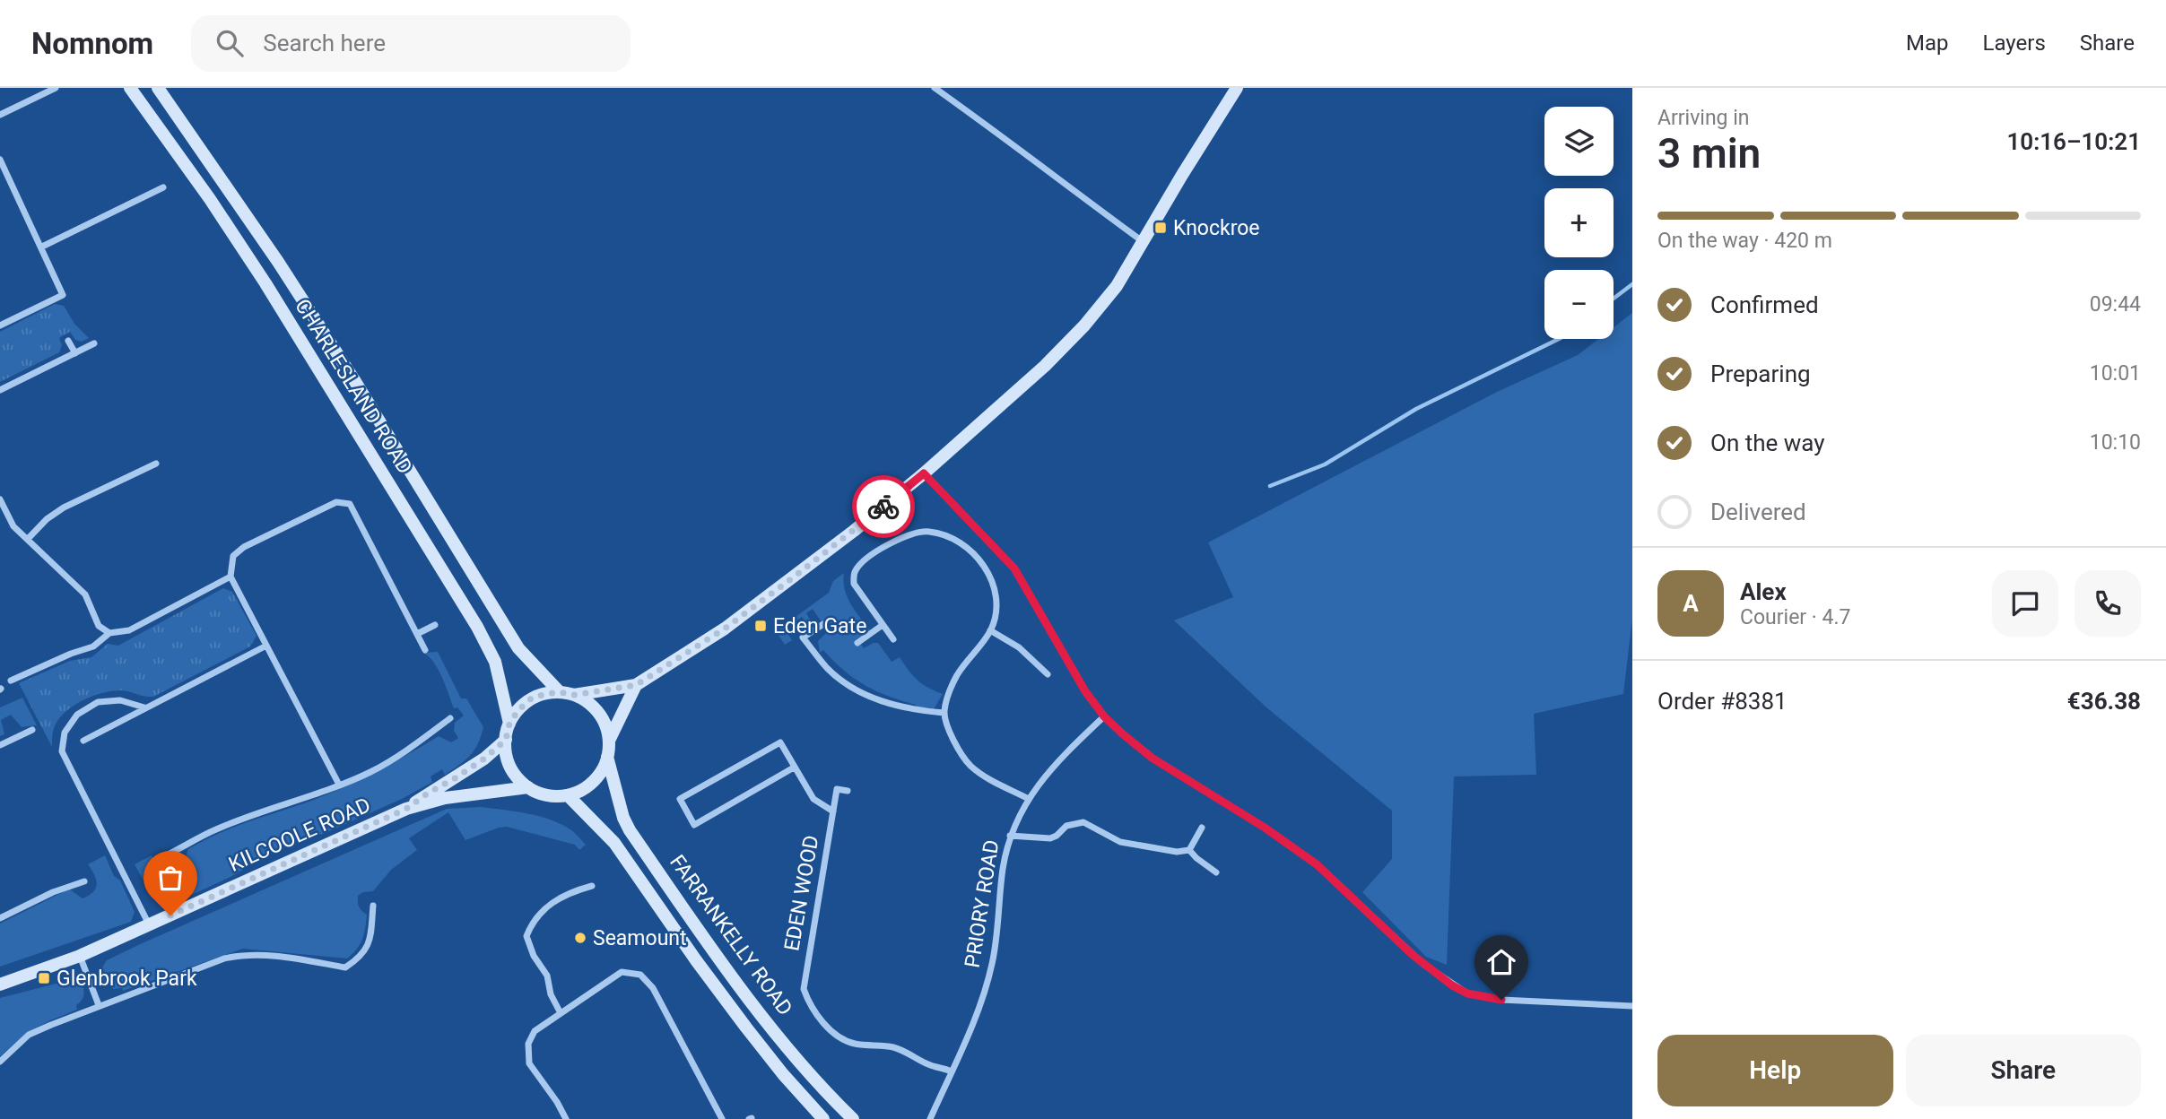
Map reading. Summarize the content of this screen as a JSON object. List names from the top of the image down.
{
  "streets": {
    "main road": ["CHARLESLAND ROAD", "KILCOOLE ROAD", "FARRANKELLY ROAD"],
    "street": ["EDEN WOOD", "PRIORY ROAD"]
  },
  "crossings": [
    ["CHARLESLAND ROAD", "FARRANKELLY ROAD"],
    ["EDEN WOOD", "PRIORY ROAD"]
  ],
  "places": {
    "transit": ["Knockroe", "Eden Gate", "Glenbrook Park"],
    "other": ["Seamount"]
  },
  "page": {
    "header": "Nomnom",
    "search": "Search here",
    "nav": ["Map", "Layers", "Share"],
    "heading": ["3 min", "Arriving in", "10:16–10:21"],
    "panel": [
      "Alex",
      "Courier · 4.7",
      "Order #8381",
      "€36.38"
    ],
    "map_buttons": ["+", "−"],
    "bar": "On the way · 420 m",
    "list": [
      ["Confirmed", "09:44"],
      ["Preparing", "10:01"],
      ["On the way", "10:10"],
      "Delivered"
    ],
    "round": "A",
    "buttons": ["Help", "Share"]
  }
}
